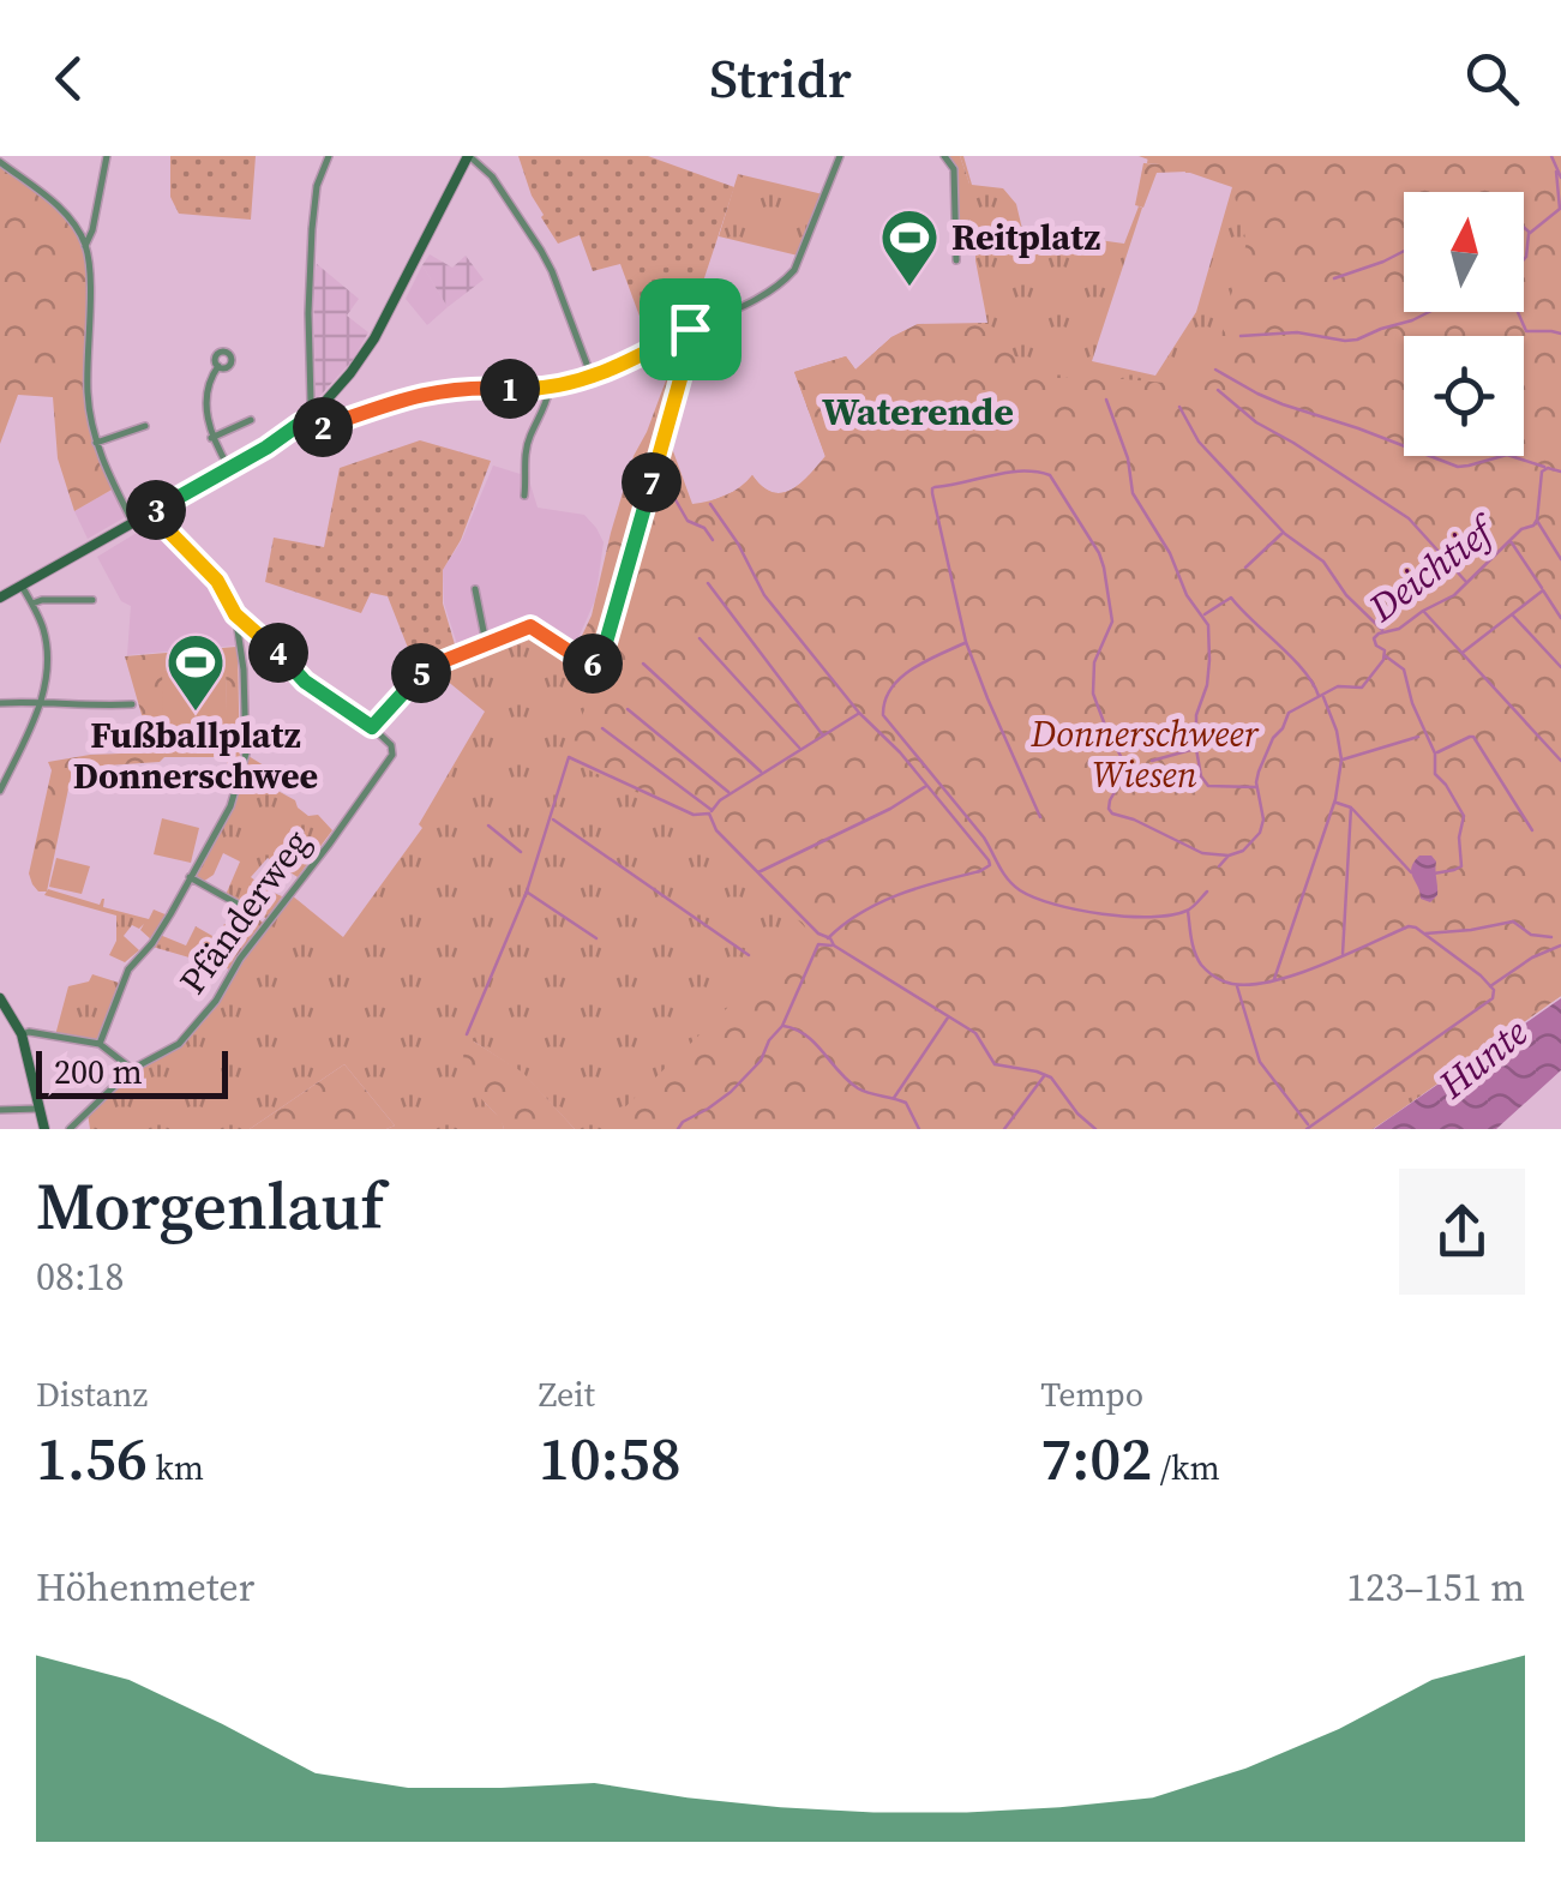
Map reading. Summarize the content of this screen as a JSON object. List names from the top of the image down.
{
  "streets": {
    "street": ["Pfänderweg"]
  },
  "districts": ["Waterende"],
  "water": ["Deichtief", "Hunte"],
  "parks": ["Donnerschweer Wiesen"],
  "places": {
    "sports": ["Reitplatz", "Fußballplatz Donnerschwee"]
  },
  "scale_bar": "200 m",
  "north": "top",
  "page": {
    "header": "Stridr",
    "pins": [
      "1",
      "2",
      "7",
      "3",
      "4",
      "6",
      "5"
    ],
    "scale": "200 m",
    "heading": ["Morgenlauf", "08:18"],
    "stats": [
      ["Distanz", "1.56 km"],
      ["Zeit", "10:58"],
      ["Tempo", "7:02 /km"]
    ],
    "chart": ["Höhenmeter", "123–151 m"]
  }
}
